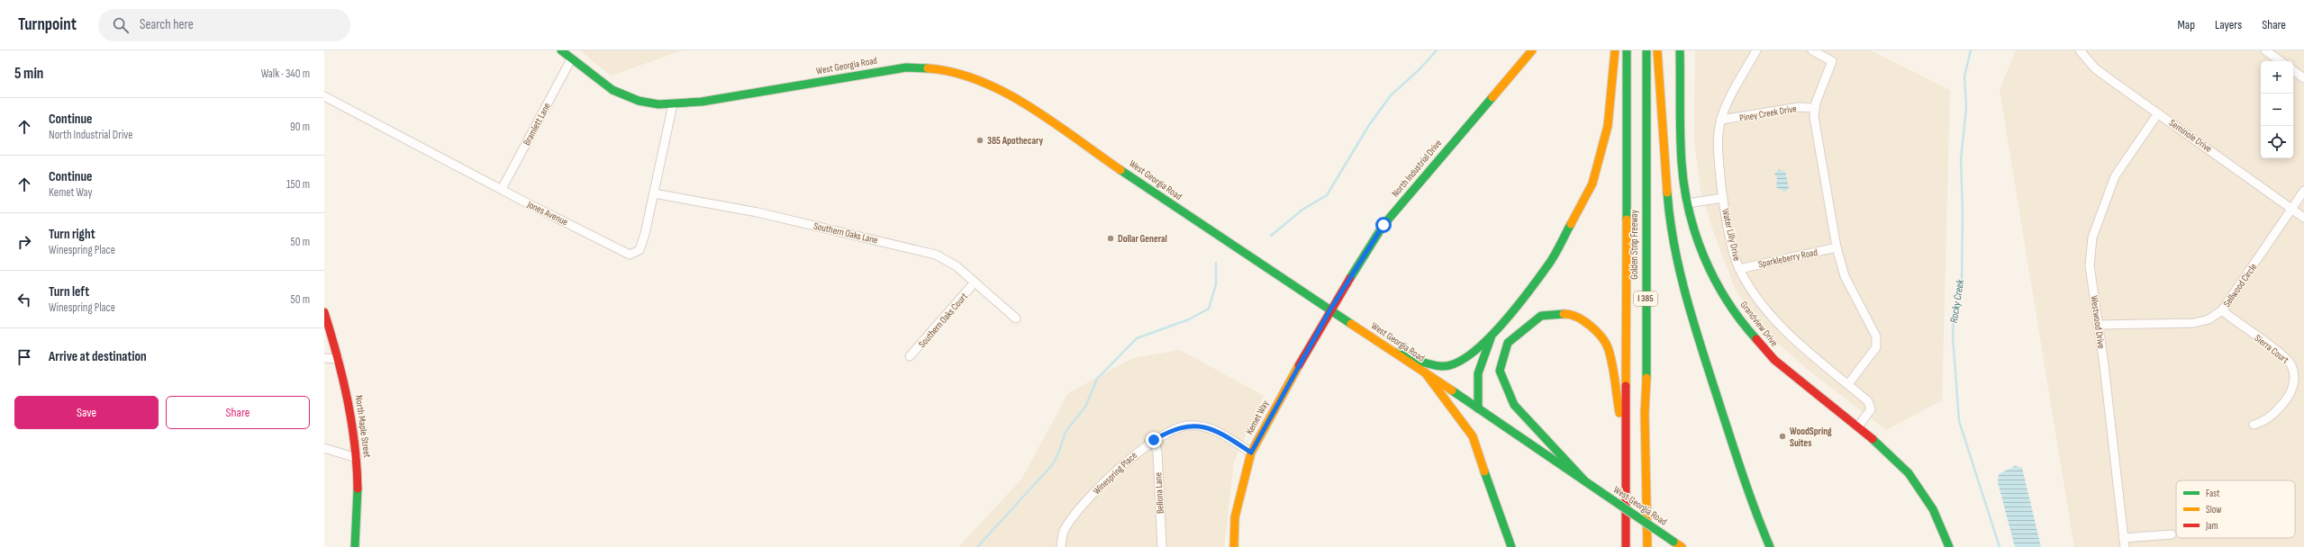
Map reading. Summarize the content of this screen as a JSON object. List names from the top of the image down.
{
  "streets": {
    "main road": [
      "West Georgia Road",
      "North Industrial Drive",
      "Golden Strip Freeway",
      "I 385",
      "Grandview Drive",
      "Kemet Way",
      "North Maple Street"
    ],
    "street": [
      "Piney Creek Drive",
      "Bramlett Lane",
      "Seminole Drive",
      "Jones Avenue",
      "Southern Oaks Lane",
      "Water Lilly Drive",
      "Sparkleberry Road",
      "Sellwood Circle",
      "Southern Oaks Court",
      "Westwood Drive",
      "Sierra Court",
      "Winespring Place",
      "Bellona Lane"
    ]
  },
  "crossings": [
    ["West Georgia Road", "Bramlett Lane"],
    ["West Georgia Road", "North Industrial Drive"],
    ["West Georgia Road", "Jones Avenue"],
    ["West Georgia Road", "Kemet Way"],
    ["Piney Creek Drive", "Water Lilly Drive"],
    ["Bramlett Lane", "Jones Avenue"],
    ["Seminole Drive", "Sellwood Circle"],
    ["Seminole Drive", "Westwood Drive"],
    ["North Industrial Drive", "Kemet Way"],
    ["Jones Avenue", "Southern Oaks Lane"],
    ["Southern Oaks Lane", "Southern Oaks Court"],
    ["Water Lilly Drive", "Sparkleberry Road"],
    ["Water Lilly Drive", "Grandview Drive"],
    ["Sellwood Circle", "Westwood Drive"],
    ["Sellwood Circle", "Sierra Court"],
    ["Kemet Way", "Winespring Place"],
    ["Winespring Place", "Bellona Lane"]
  ],
  "water": ["Rocky Creek"],
  "places": ["385 Apothecary", "Dollar General", "WoodSpring Suites"],
  "legend": ["Fast", "Slow", "Jam"],
  "page": {
    "header": "Turnpoint",
    "search": "Search here",
    "nav": ["Map", "Layers", "Share"],
    "heading": ["5 min", "Walk · 340 m"],
    "map_buttons": ["+", "−"],
    "list": [
      ["Continue", "North Industrial Drive", "90 m"],
      ["Continue", "Kemet Way", "150 m"],
      ["Turn right", "Winespring Place", "50 m"],
      ["Turn left", "Winespring Place", "50 m"],
      "Arrive at destination"
    ],
    "buttons": ["Save", "Share"]
  }
}
